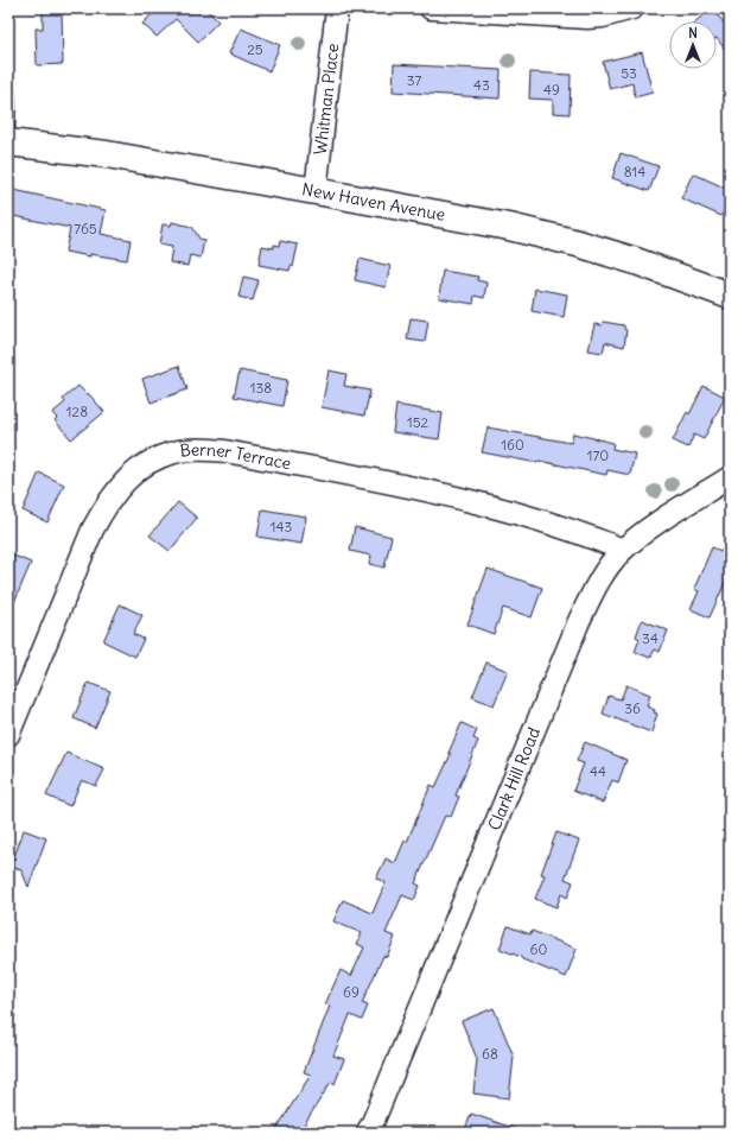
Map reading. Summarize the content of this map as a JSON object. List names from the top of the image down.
{
  "streets": {
    "main road": ["New Haven Avenue"],
    "street": ["Whitman Place", "Berner Terrace", "Clark Hill Road"]
  },
  "crossings": [
    ["Whitman Place", "New Haven Avenue"],
    ["Berner Terrace", "Clark Hill Road"]
  ],
  "house_numbers": [
    "25",
    "53",
    "37",
    "43",
    "49",
    "814",
    "765",
    "138",
    "128",
    "152",
    "160",
    "170",
    "143",
    "34",
    "36",
    "44",
    "60",
    "69",
    "68"
  ],
  "north": "top"
}
